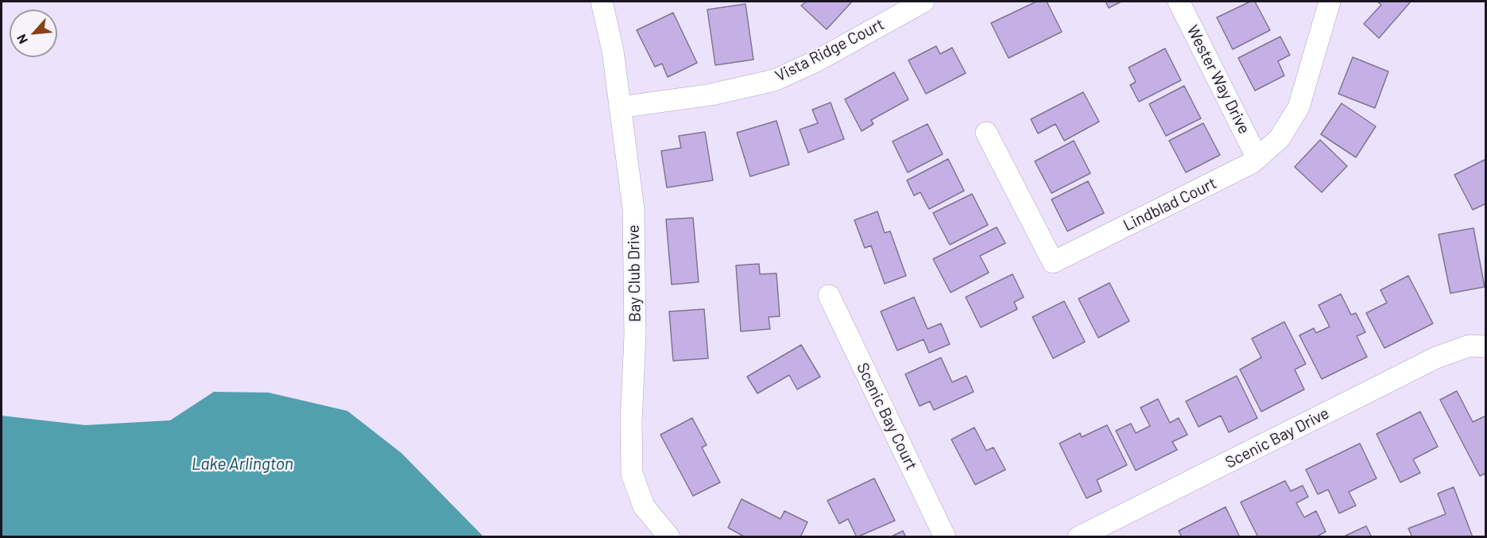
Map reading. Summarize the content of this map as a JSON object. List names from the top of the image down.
{
  "streets": {
    "street": [
      "Vista Ridge Court",
      "Wester Way Drive",
      "Lindblad Court",
      "Bay Club Drive",
      "Scenic Bay Court",
      "Scenic Bay Drive"
    ]
  },
  "crossings": [
    ["Vista Ridge Court", "Bay Club Drive"],
    ["Wester Way Drive", "Lindblad Court"]
  ],
  "water": ["Lake Arlington"],
  "north": "bottom left"
}
